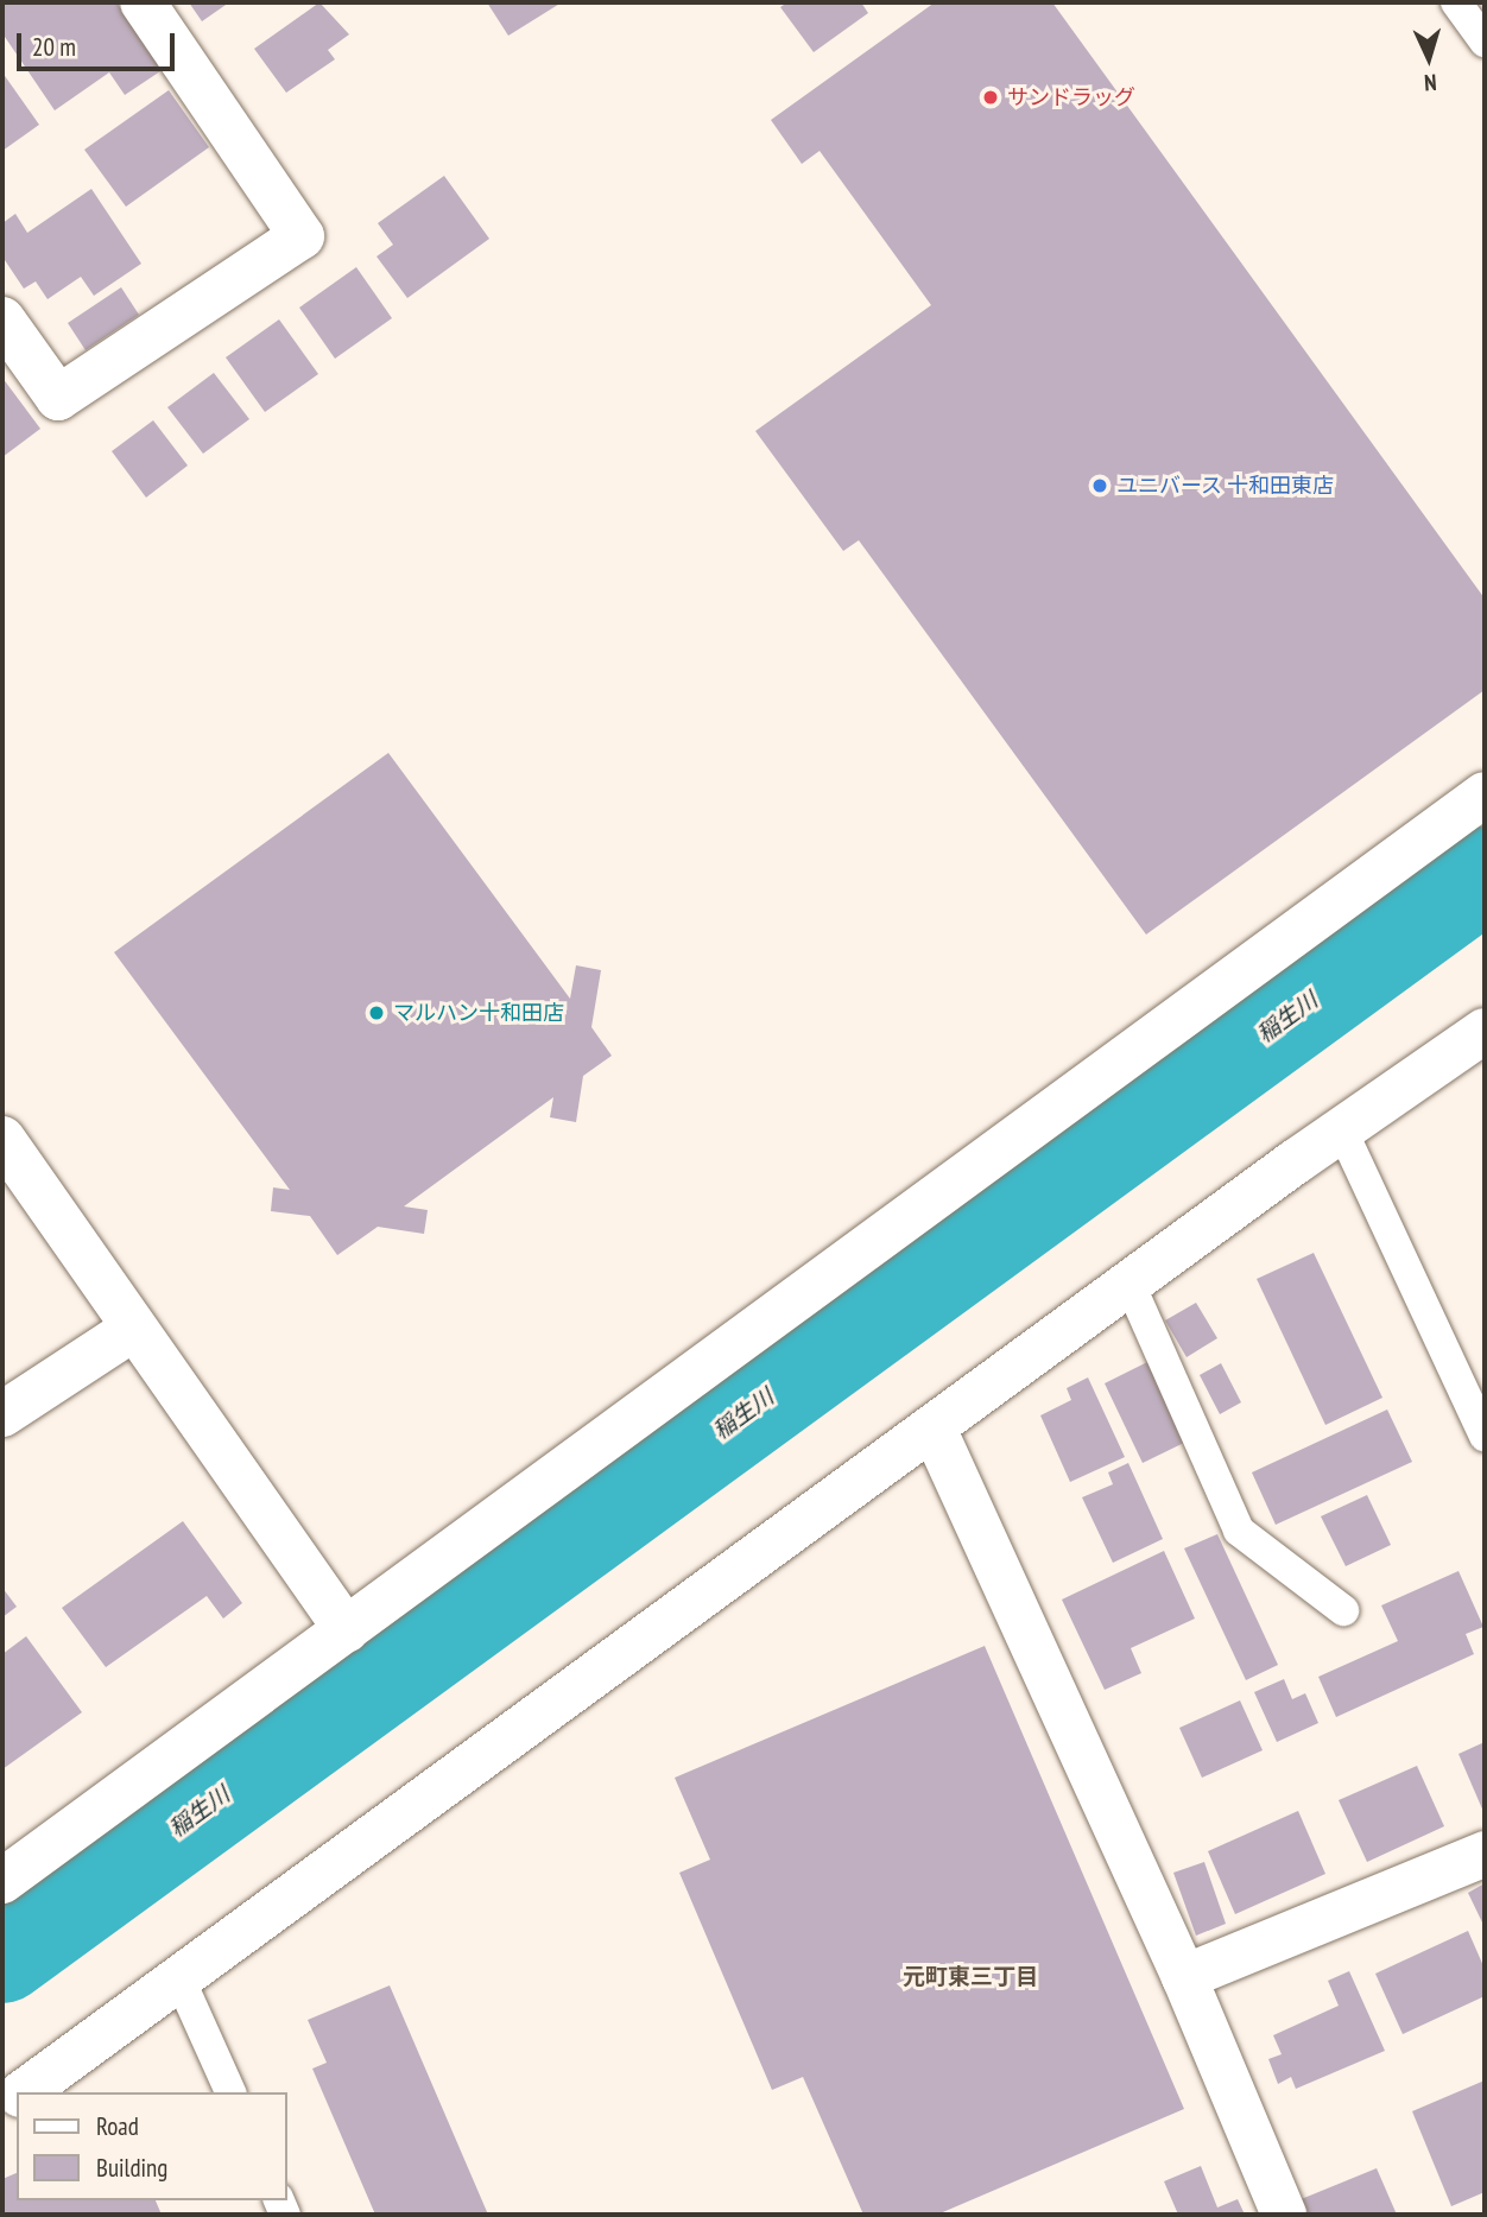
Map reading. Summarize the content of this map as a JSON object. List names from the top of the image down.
{
  "districts": ["元町東三丁目"],
  "water": ["稲生川"],
  "places": ["サンドラッグ", "ユニバース 十和田東店", "マルハン十和田店"],
  "legend": ["Road", "Building"],
  "scale_bar": "20 m",
  "north": "bottom"
}
